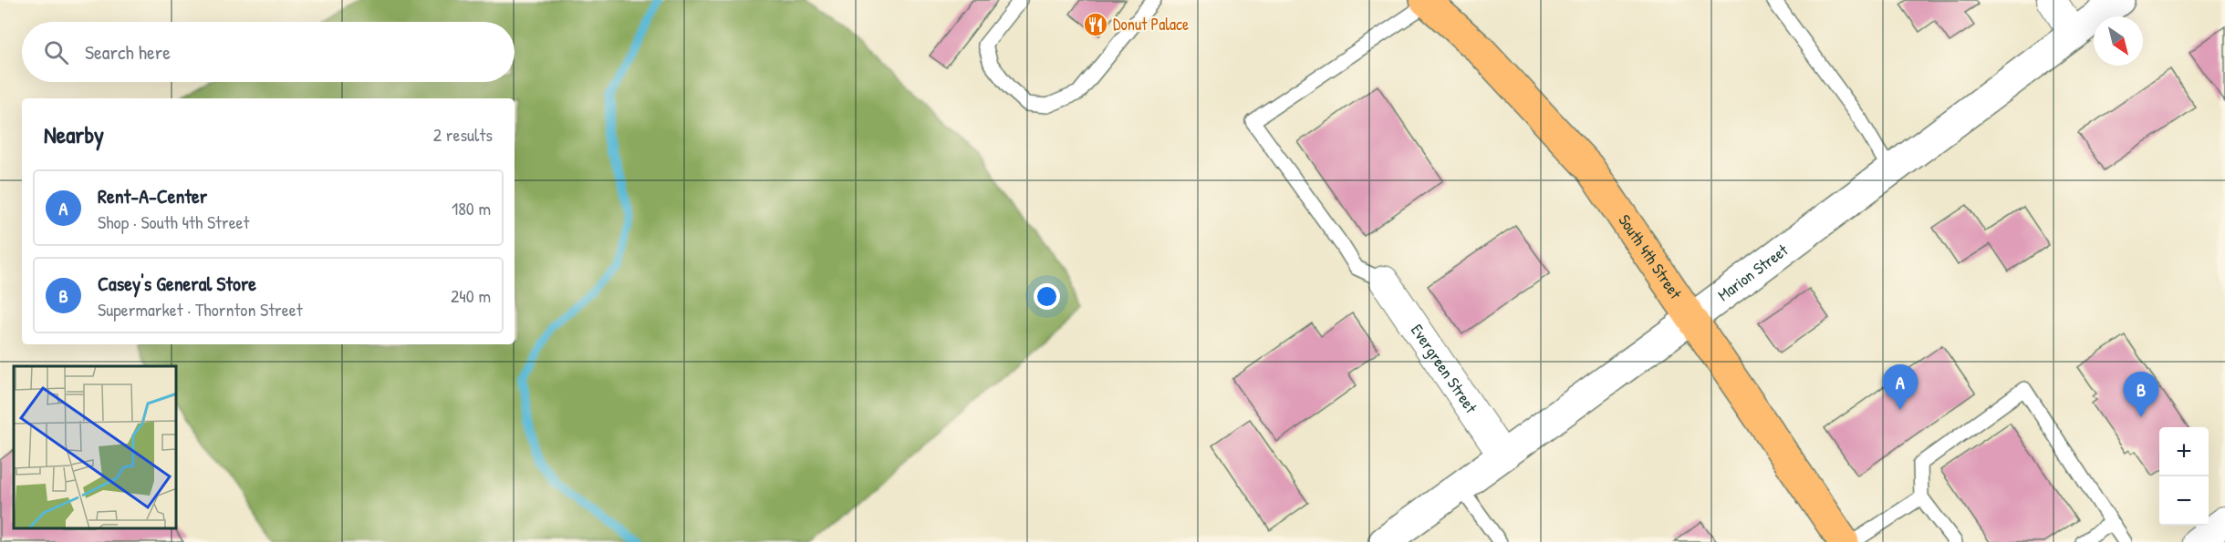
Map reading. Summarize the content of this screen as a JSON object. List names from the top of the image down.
{
  "streets": {
    "highway": ["South 4th Street"],
    "street": ["Marion Street", "Evergreen Street"]
  },
  "crossings": [
    ["South 4th Street", "Marion Street"],
    ["Marion Street", "Evergreen Street"]
  ],
  "places": {
    "restaurant": ["Donut Palace"]
  },
  "north": "bottom right",
  "page": {
    "search": "Search here",
    "heading": ["Nearby", "2 results"],
    "list": [
      {
        "mark": "A",
        "name": "Rent-A-Center",
        "note": "Shop · South 4th Street",
        "value": "180 m"
      },
      {
        "mark": "B",
        "name": "Casey's General Store",
        "note": "Supermarket · Thornton Street",
        "value": "240 m"
      }
    ],
    "pins": ["A", "B"],
    "map_buttons": ["+", "−"]
  }
}
